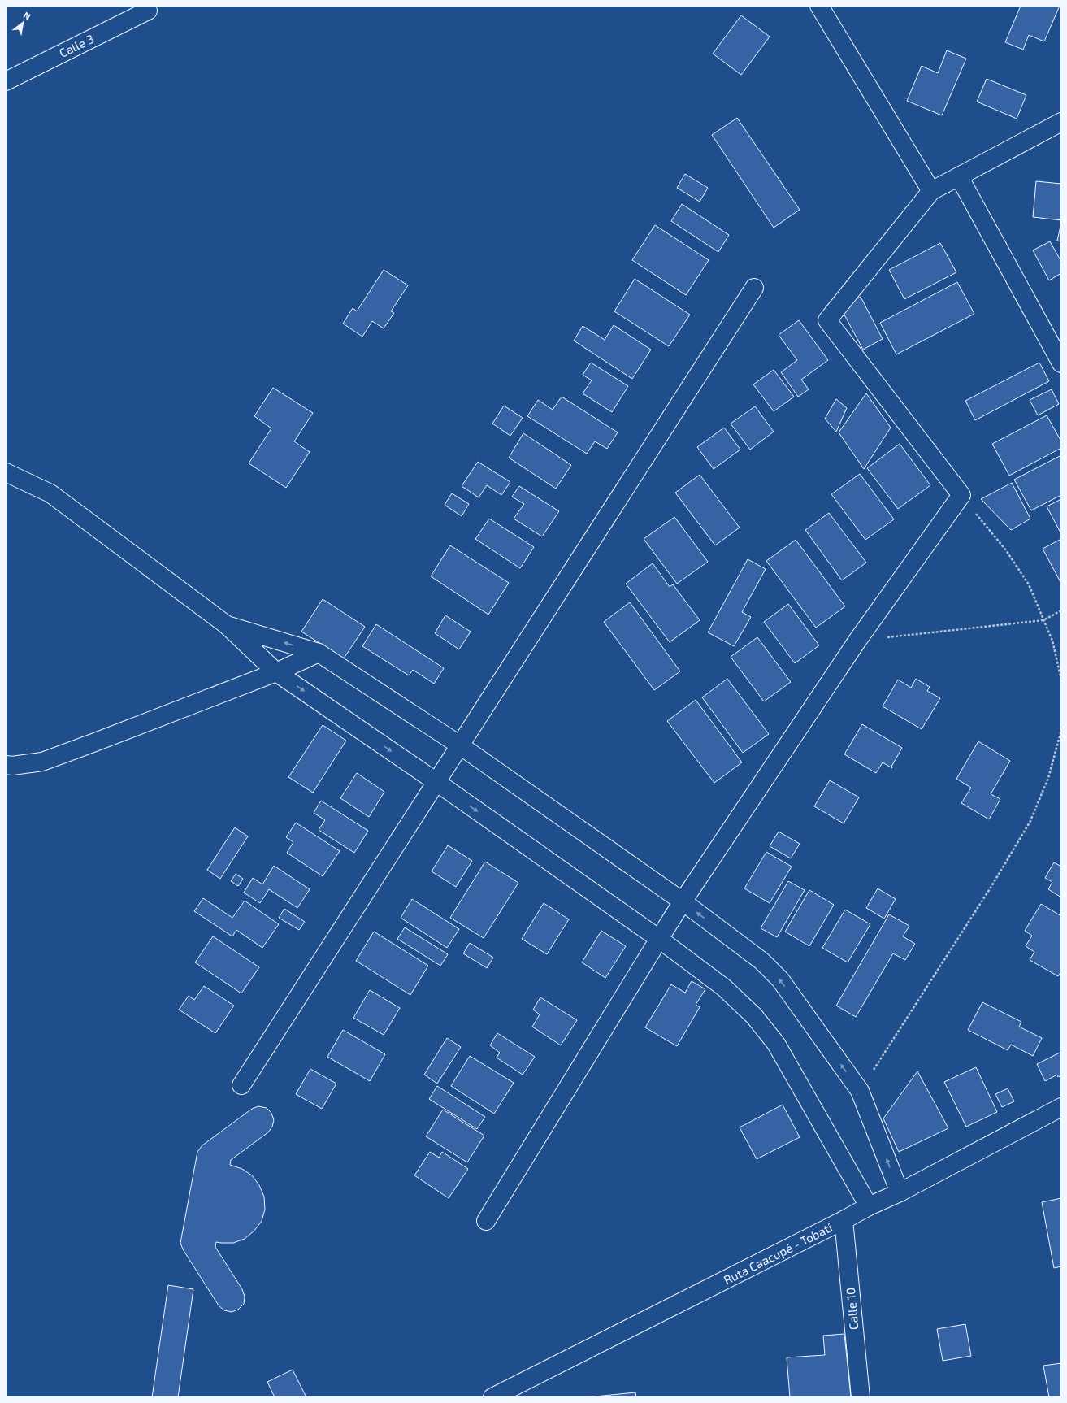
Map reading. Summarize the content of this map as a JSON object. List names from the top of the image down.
{
  "streets": {
    "street": ["Calle 3", "Ruta Caacupé - Tobatí", "Calle 10"]
  },
  "crossings": [
    ["Ruta Caacupé - Tobatí", "Calle 10"]
  ],
  "north": "top right"
}
